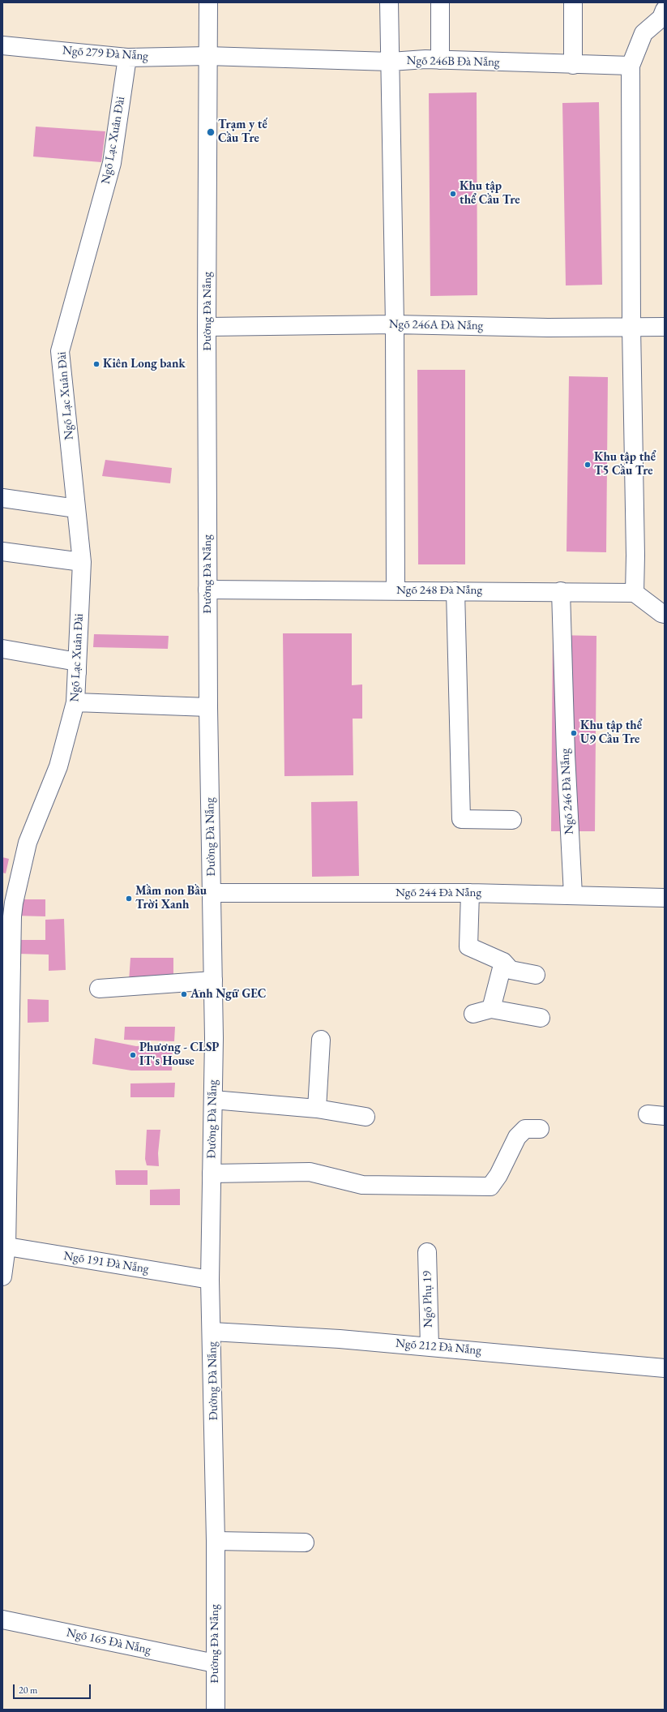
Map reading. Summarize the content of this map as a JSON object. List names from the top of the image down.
{
  "streets": {
    "main road": [
      "Ngõ 279 Đà Nẵng",
      "Ngõ 246B Đà Nẵng",
      "Ngõ Lạc Xuân Đài",
      "Đường Đà Nẵng",
      "Ngõ 246A Đà Nẵng",
      "Ngõ 248 Đà Nẵng",
      "Ngõ 246 Đà Nẵng",
      "Ngõ 244 Đà Nẵng",
      "Ngõ 191 Đà Nẵng",
      "Ngõ Phụ 19",
      "Ngõ 212 Đà Nẵng",
      "Ngõ 165 Đà Nẵng"
    ]
  },
  "crossings": [
    ["Ngõ 279 Đà Nẵng", "Ngõ 246B Đà Nẵng"],
    ["Ngõ 279 Đà Nẵng", "Ngõ Lạc Xuân Đài"],
    ["Ngõ 279 Đà Nẵng", "Đường Đà Nẵng"],
    ["Ngõ 246B Đà Nẵng", "Đường Đà Nẵng"],
    ["Ngõ Lạc Xuân Đài", "Ngõ 191 Đà Nẵng"],
    ["Đường Đà Nẵng", "Ngõ 246A Đà Nẵng"],
    ["Đường Đà Nẵng", "Ngõ 248 Đà Nẵng"],
    ["Đường Đà Nẵng", "Ngõ 244 Đà Nẵng"],
    ["Đường Đà Nẵng", "Ngõ 191 Đà Nẵng"],
    ["Đường Đà Nẵng", "Ngõ 212 Đà Nẵng"],
    ["Đường Đà Nẵng", "Ngõ 165 Đà Nẵng"],
    ["Ngõ 248 Đà Nẵng", "Ngõ 246 Đà Nẵng"],
    ["Ngõ 246 Đà Nẵng", "Ngõ 244 Đà Nẵng"],
    ["Ngõ Phụ 19", "Ngõ 212 Đà Nẵng"]
  ],
  "places": [
    "Trạm y tế Cầu Tre",
    "Khu tập thể Cầu Tre",
    "Kiên Long bank",
    "Khu tập thể T5 Cầu Tre",
    "Khu tập thể U9 Cầu Tre",
    "Mầm non Bầu Trời Xanh",
    "Anh Ngữ GEC",
    "Phương - CLSP IT's House"
  ],
  "scale_bar": "20 m"
}
